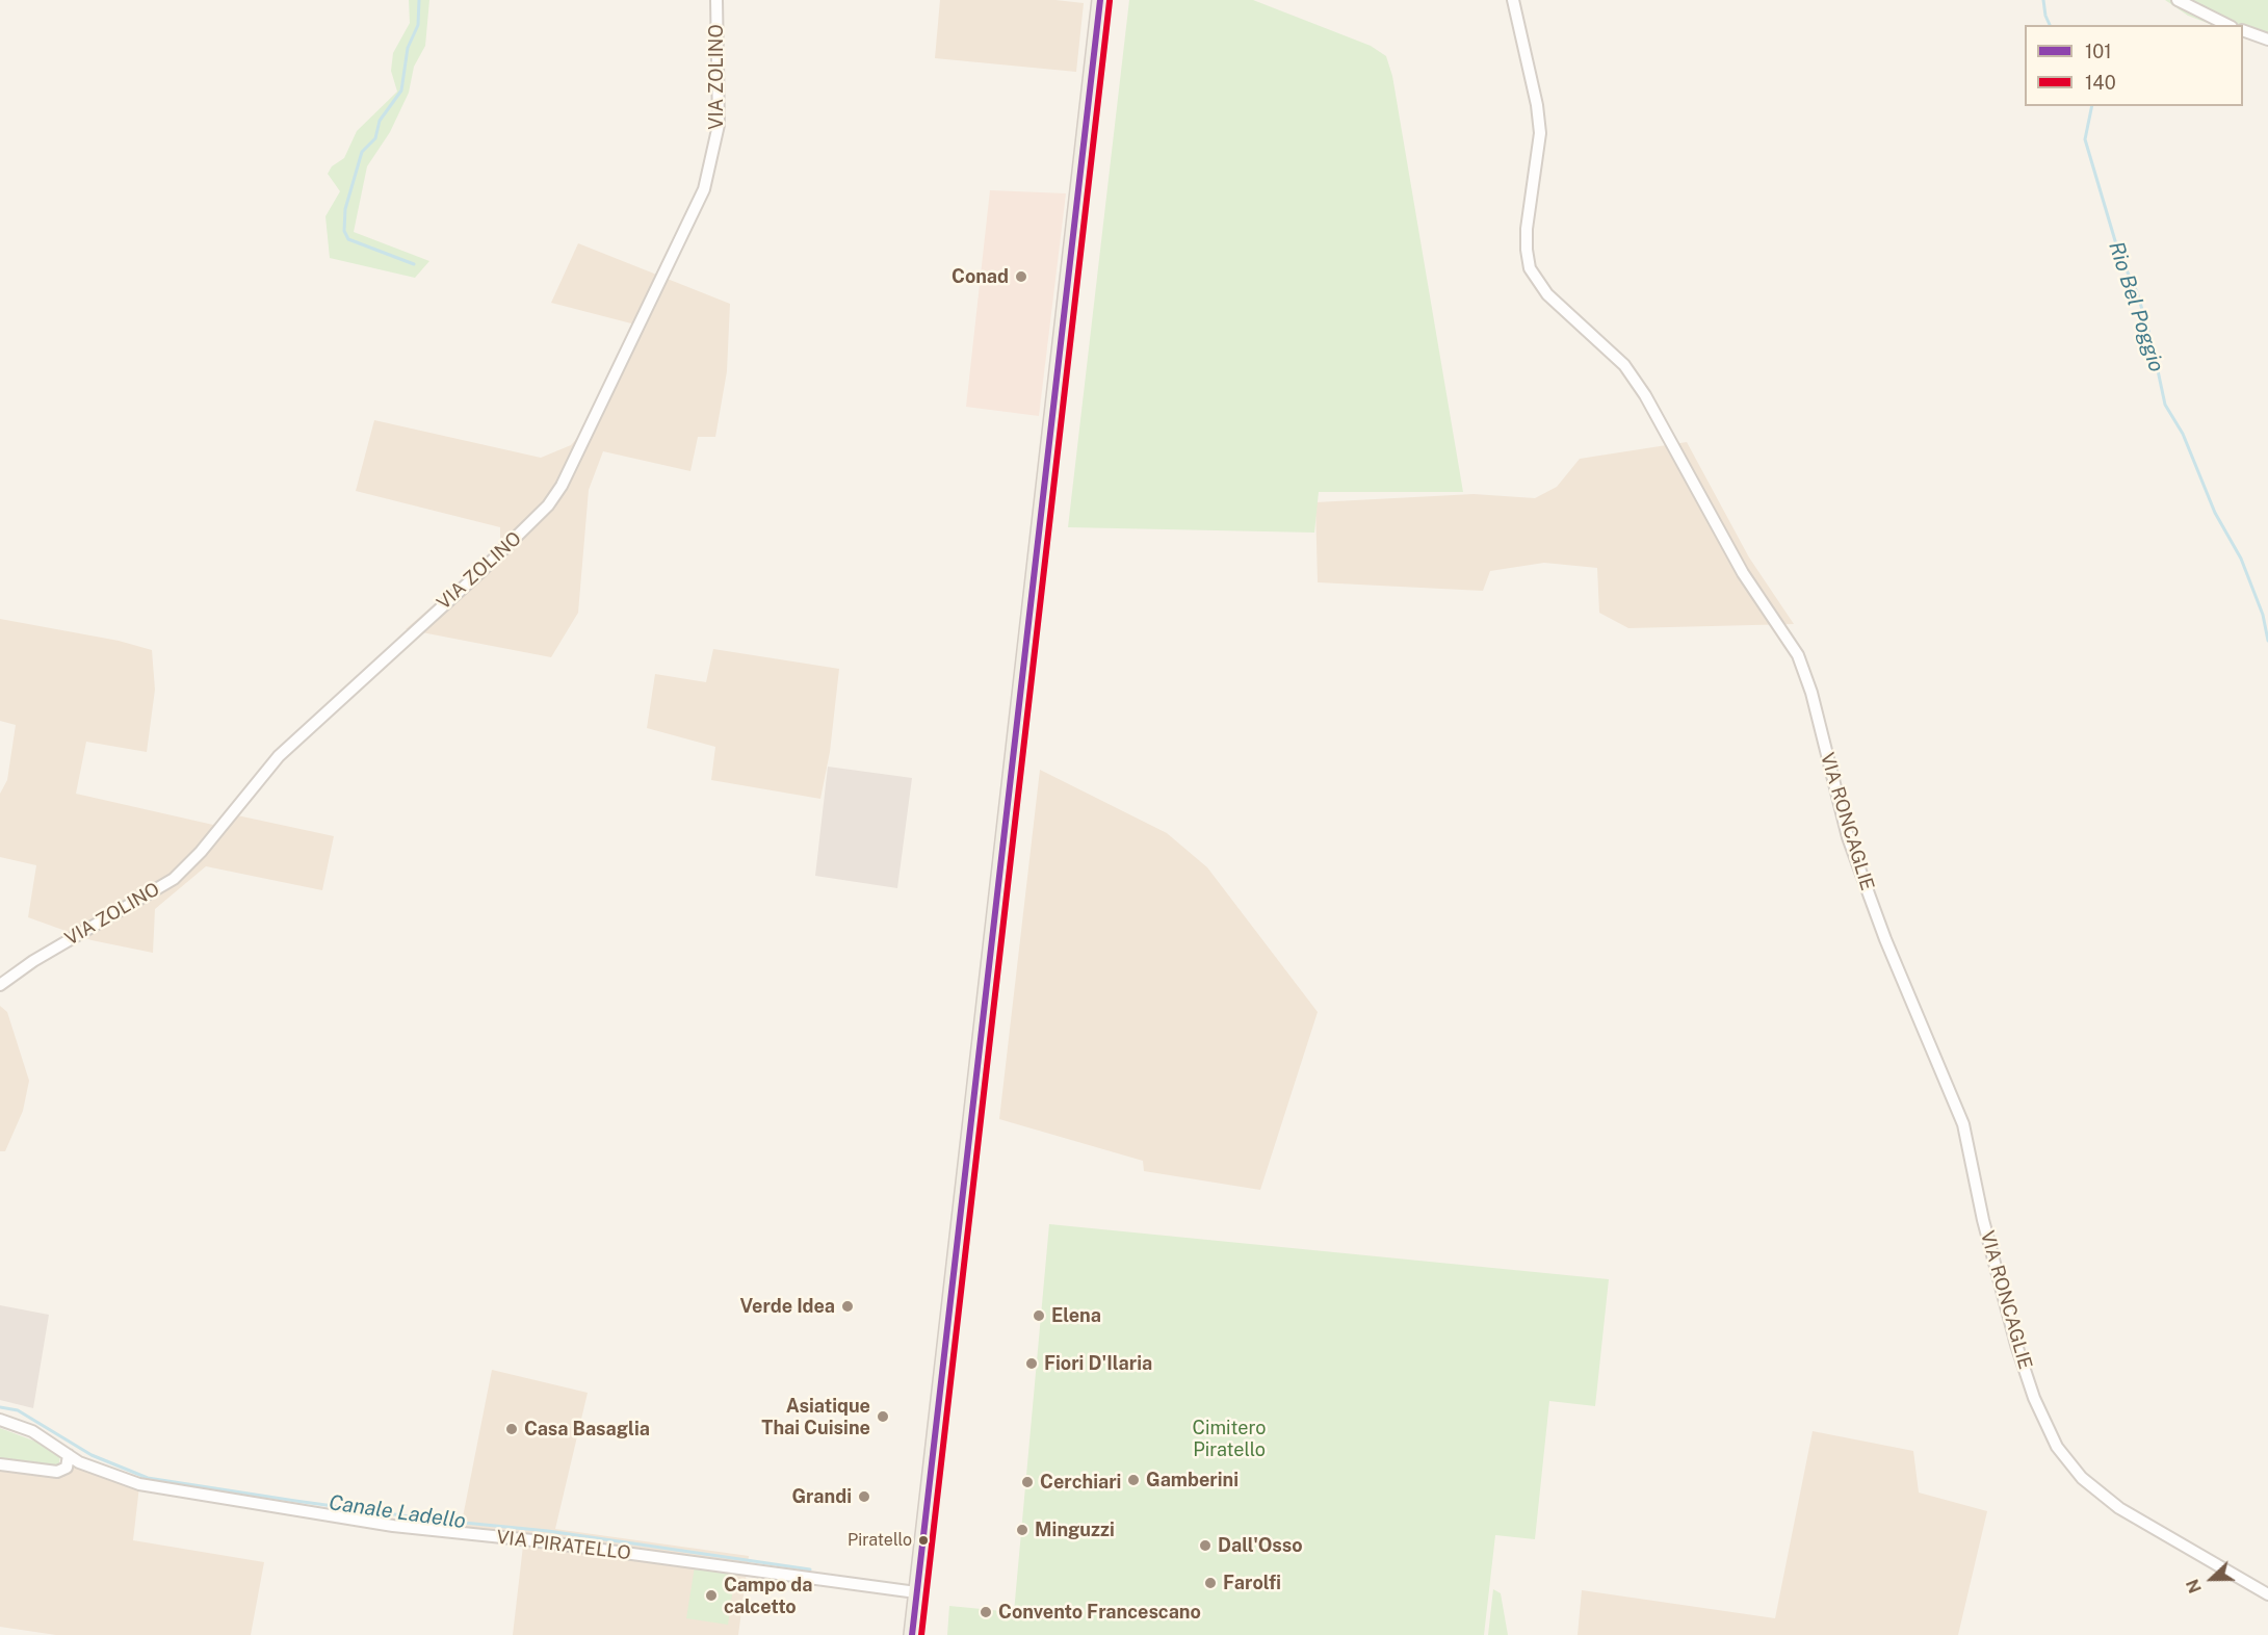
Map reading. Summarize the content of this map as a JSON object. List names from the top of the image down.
{
  "streets": {
    "street": ["VIA ZOLINO", "VIA RONCAGLIE", "VIA PIRATELLO"]
  },
  "water": ["Rio Bel Poggio", "Canale Ladello"],
  "parks": ["Cimitero Piratello"],
  "places": [
    "Conad",
    "Verde Idea",
    "Elena",
    "Fiori D'Ilaria",
    "Asiatique Thai Cuisine",
    "Casa Basaglia",
    "Gamberini",
    "Cerchiari",
    "Grandi",
    "Minguzzi",
    "Piratello",
    "Dall'Osso",
    "Farolfi",
    "Campo da calcetto",
    "Convento Francescano"
  ],
  "lines": ["transit line 101", "transit line 140"],
  "legend": ["101", "140"],
  "north": "left"
}
